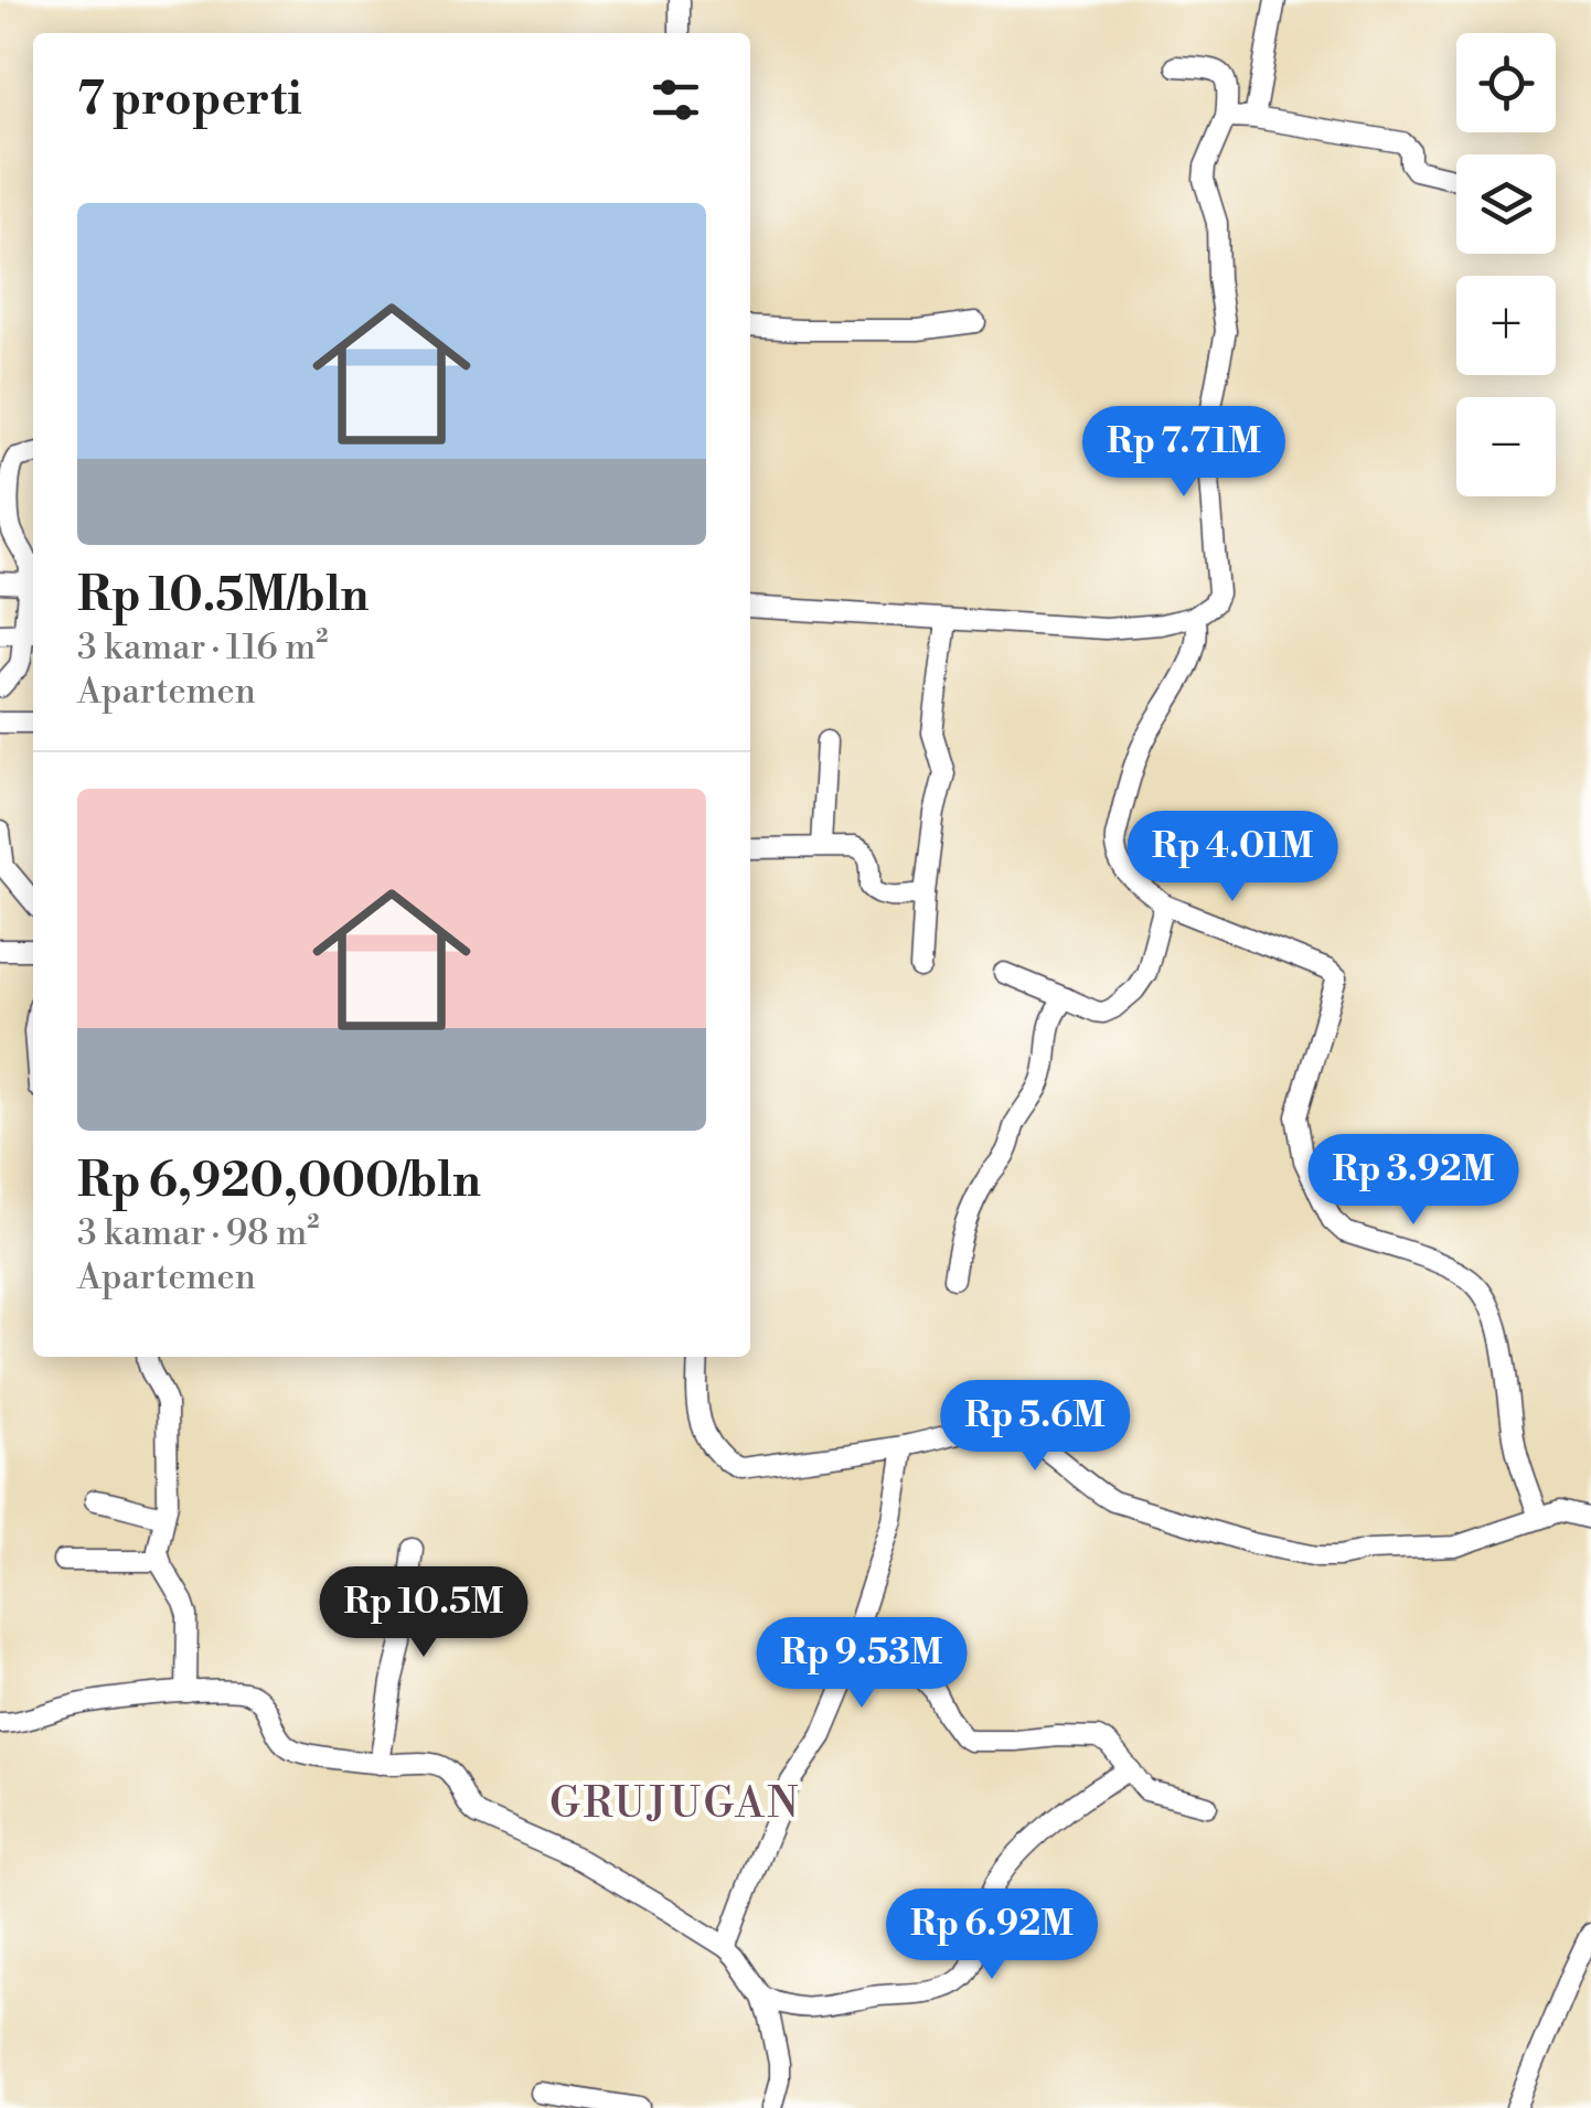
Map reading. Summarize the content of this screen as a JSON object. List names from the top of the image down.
{
  "districts": ["GRUJUGAN"],
  "page": {
    "map_buttons": ["+", "−"],
    "heading": "7 properti",
    "list": [
      {
        "name": "Rp 10.5M/bln",
        "note": "3 kamar · 116 m² · Apartemen"
      },
      {
        "name": "Rp 6,920,000/bln",
        "note": "3 kamar · 98 m² · Apartemen"
      }
    ],
    "price": [
      "Rp 7.71M",
      "Rp 4.01M",
      "Rp 3.92M",
      "Rp 5.6M",
      "Rp 10.5M",
      "Rp 9.53M",
      "Rp 6.92M"
    ]
  }
}
